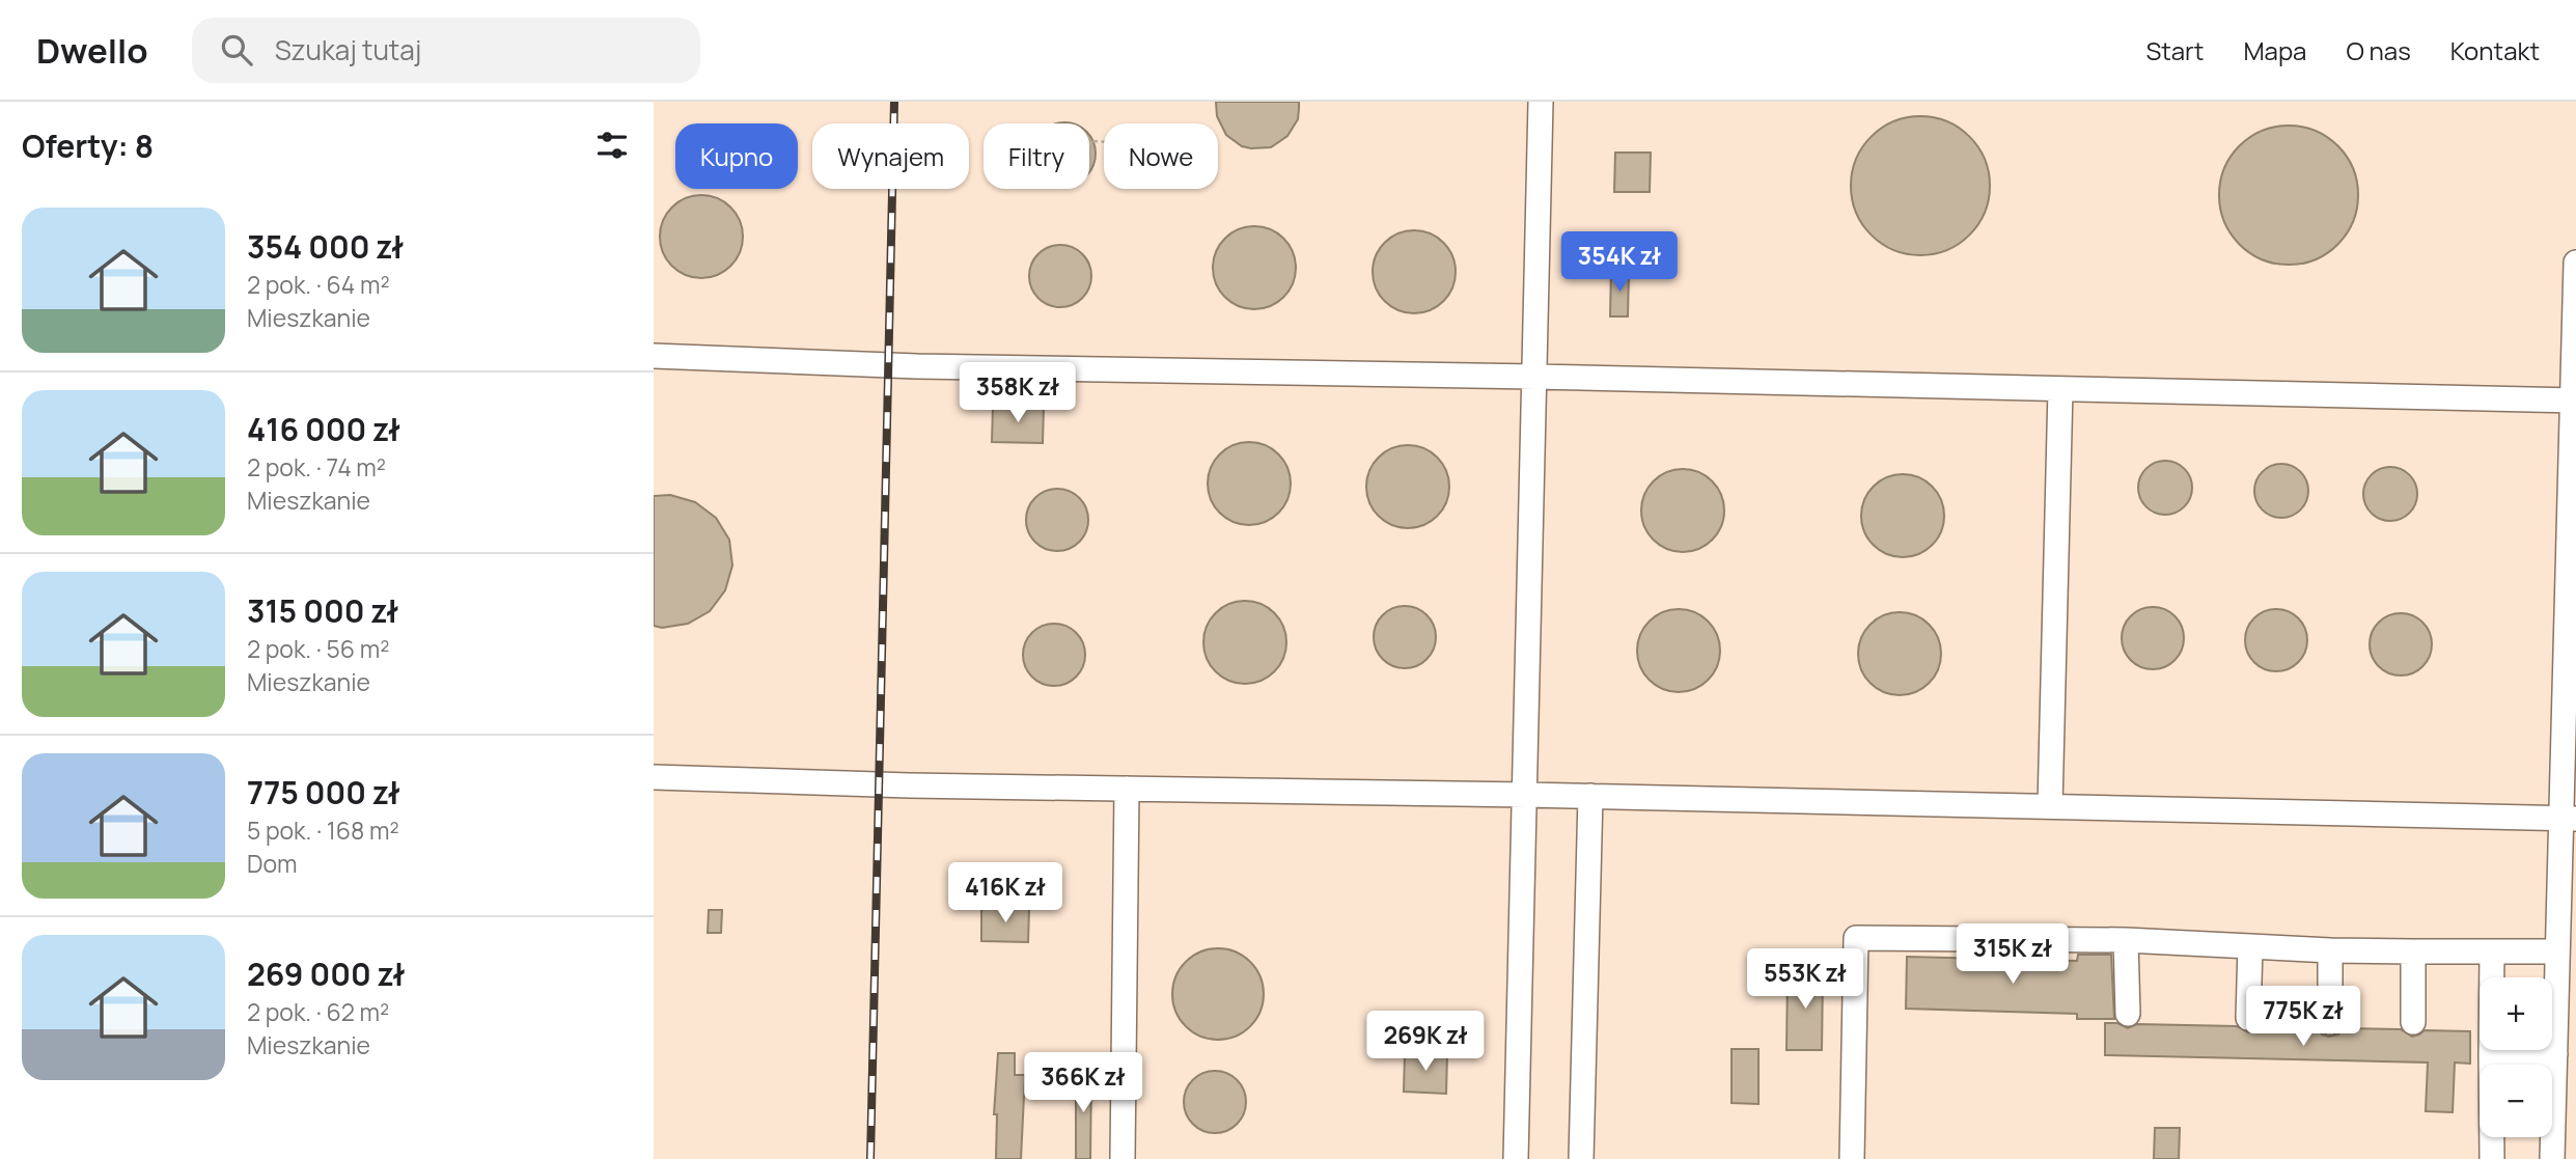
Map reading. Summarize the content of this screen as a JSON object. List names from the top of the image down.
{
  "page": {
    "header": "Dwello",
    "search": "Szukaj tutaj",
    "nav": [
      "Start",
      "Mapa",
      "O nas",
      "Kontakt"
    ],
    "heading": "Oferty: 8",
    "chip": [
      "Kupno",
      "Wynajem",
      "Filtry",
      "Nowe"
    ],
    "list": [
      {
        "name": "354 000 zł",
        "note": "2 pok. · 64 m² · Mieszkanie"
      },
      {
        "name": "416 000 zł",
        "note": "2 pok. · 74 m² · Mieszkanie"
      },
      {
        "name": "315 000 zł",
        "note": "2 pok. · 56 m² · Mieszkanie"
      },
      {
        "name": "775 000 zł",
        "note": "5 pok. · 168 m² · Dom"
      },
      {
        "name": "269 000 zł",
        "note": "2 pok. · 62 m² · Mieszkanie"
      }
    ],
    "price": [
      "354K zł",
      "358K zł",
      "416K zł",
      "315K zł",
      "553K zł",
      "775K zł",
      "269K zł",
      "366K zł"
    ],
    "map_buttons": ["+", "−"]
  }
}
